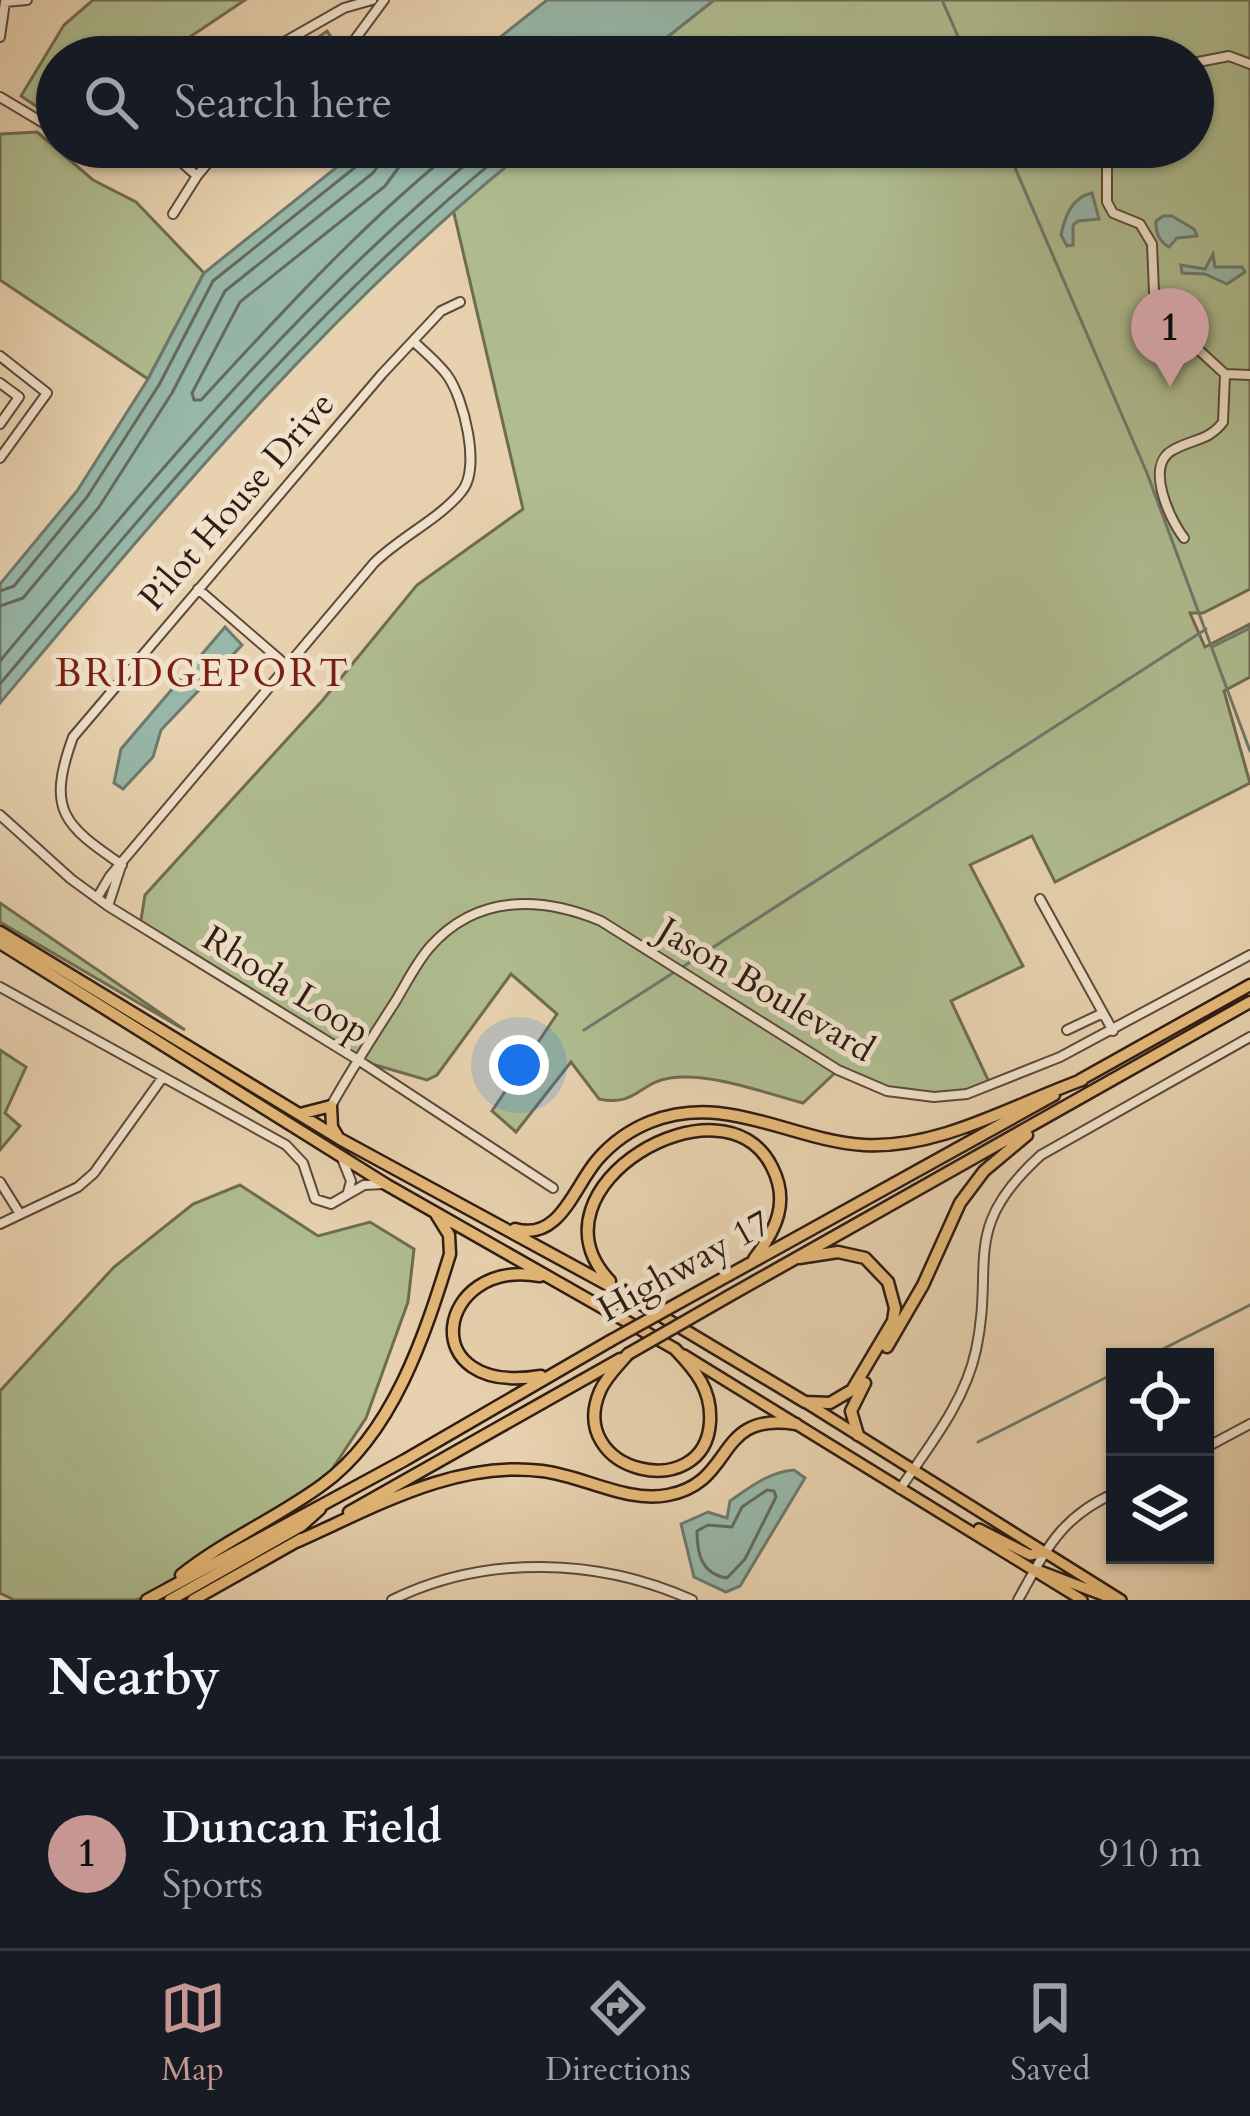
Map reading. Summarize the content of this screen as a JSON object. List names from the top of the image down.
{
  "streets": {
    "highway": ["Highway 17"],
    "street": ["Pilot House Drive", "Rhoda Loop", "Jason Boulevard"]
  },
  "crossings": [
    ["Rhoda Loop", "Jason Boulevard"]
  ],
  "districts": ["BRIDGEPORT"],
  "page": {
    "search": "Search here",
    "pins": "1",
    "heading": "Nearby",
    "list": [
      {
        "mark": "1",
        "name": "Duncan Field",
        "note": "Sports",
        "value": "910 m"
      }
    ],
    "nav": ["Map", "Directions", "Saved"]
  }
}
